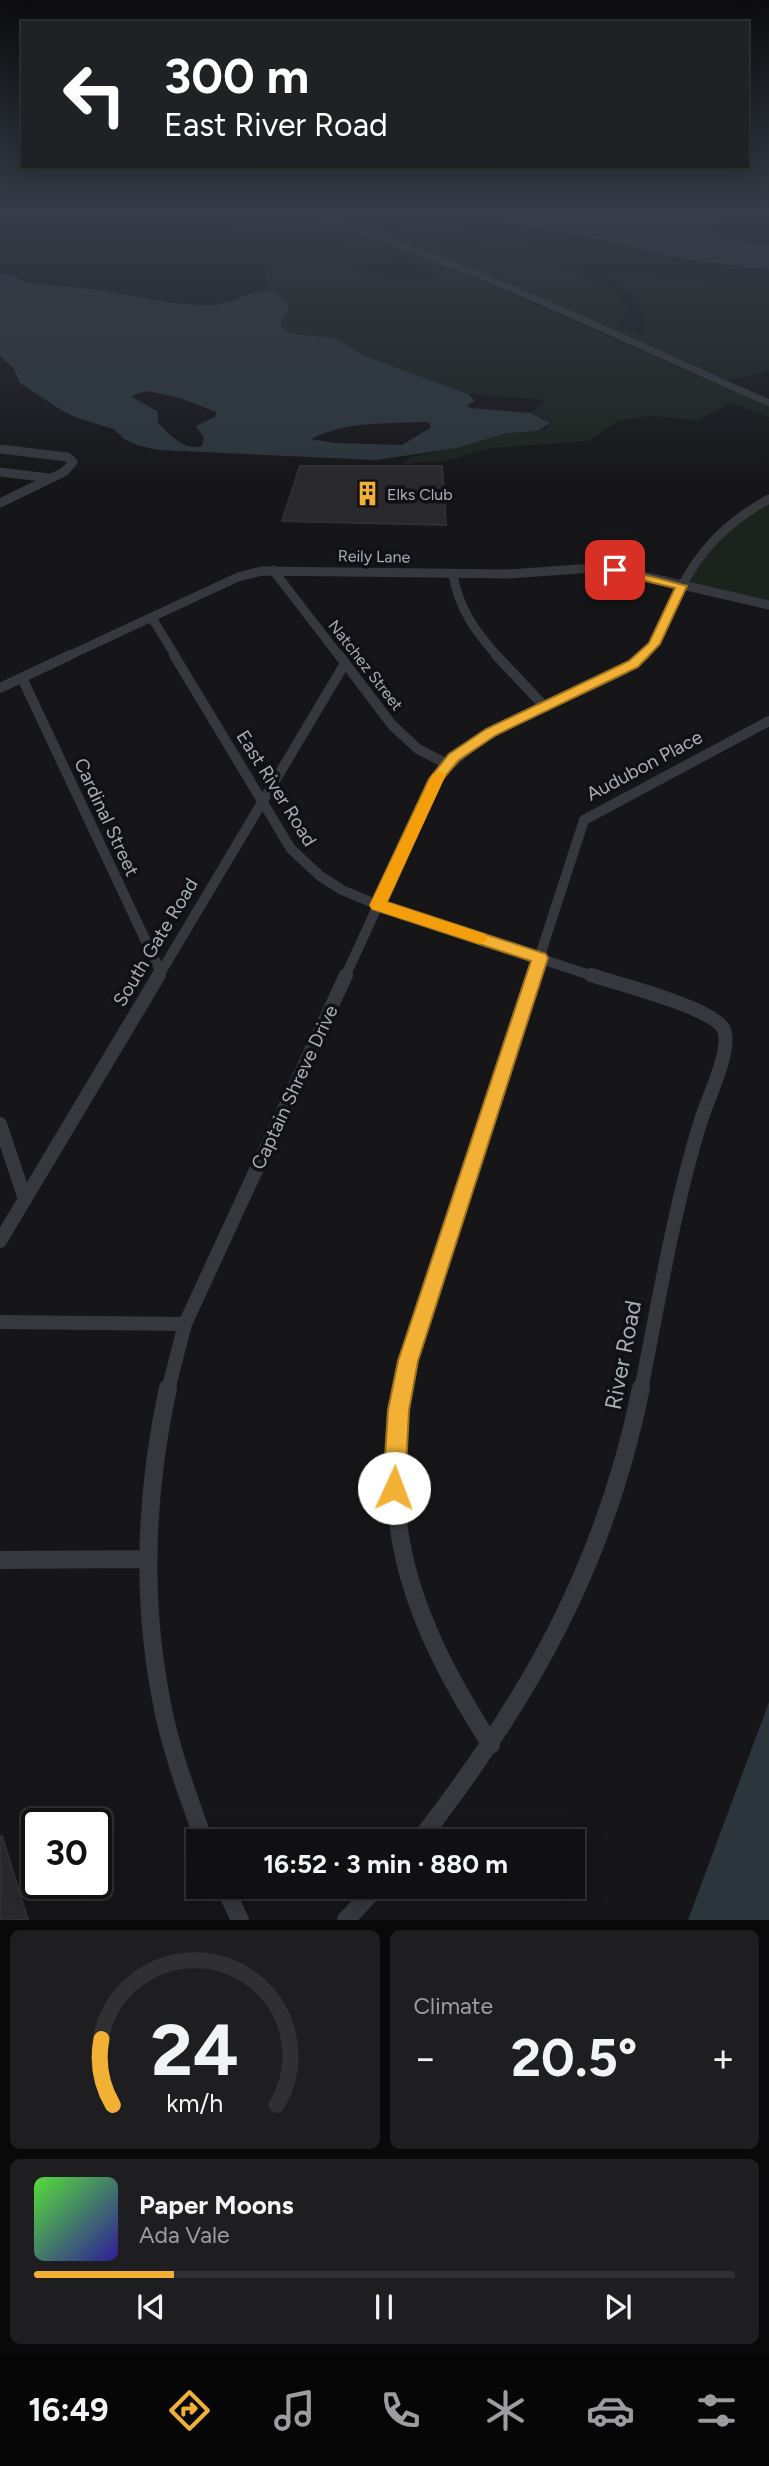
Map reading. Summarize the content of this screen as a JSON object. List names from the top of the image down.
{
  "streets": {
    "street": [
      "Reily Lane",
      "Natchez Street",
      "Audubon Place",
      "East River Road",
      "Cardinal Street",
      "South Gate Road",
      "Captain Shreve Drive",
      "River Road"
    ]
  },
  "crossings": [
    ["Reily Lane", "Natchez Street"],
    ["Reily Lane", "East River Road"],
    ["Reily Lane", "Cardinal Street"],
    ["Reily Lane", "Captain Shreve Drive"],
    ["Natchez Street", "South Gate Road"],
    ["Natchez Street", "Captain Shreve Drive"],
    ["Audubon Place", "East River Road"],
    ["Audubon Place", "River Road"],
    ["East River Road", "South Gate Road"],
    ["East River Road", "Captain Shreve Drive"],
    ["East River Road", "River Road"],
    ["Cardinal Street", "South Gate Road"]
  ],
  "places": {
    "building": ["Elks Club"]
  },
  "page": {
    "turn": ["300 m", "East River Road"],
    "limit": "30",
    "trip": "16:52 · 3 min · 880 m",
    "tile": "Climate",
    "heat": ["−", "20.5°", "+"],
    "song": ["Paper Moons", "Ada Vale"],
    "tabs": "16:49",
    "gauge": ["24", "km/h"]
  }
}
